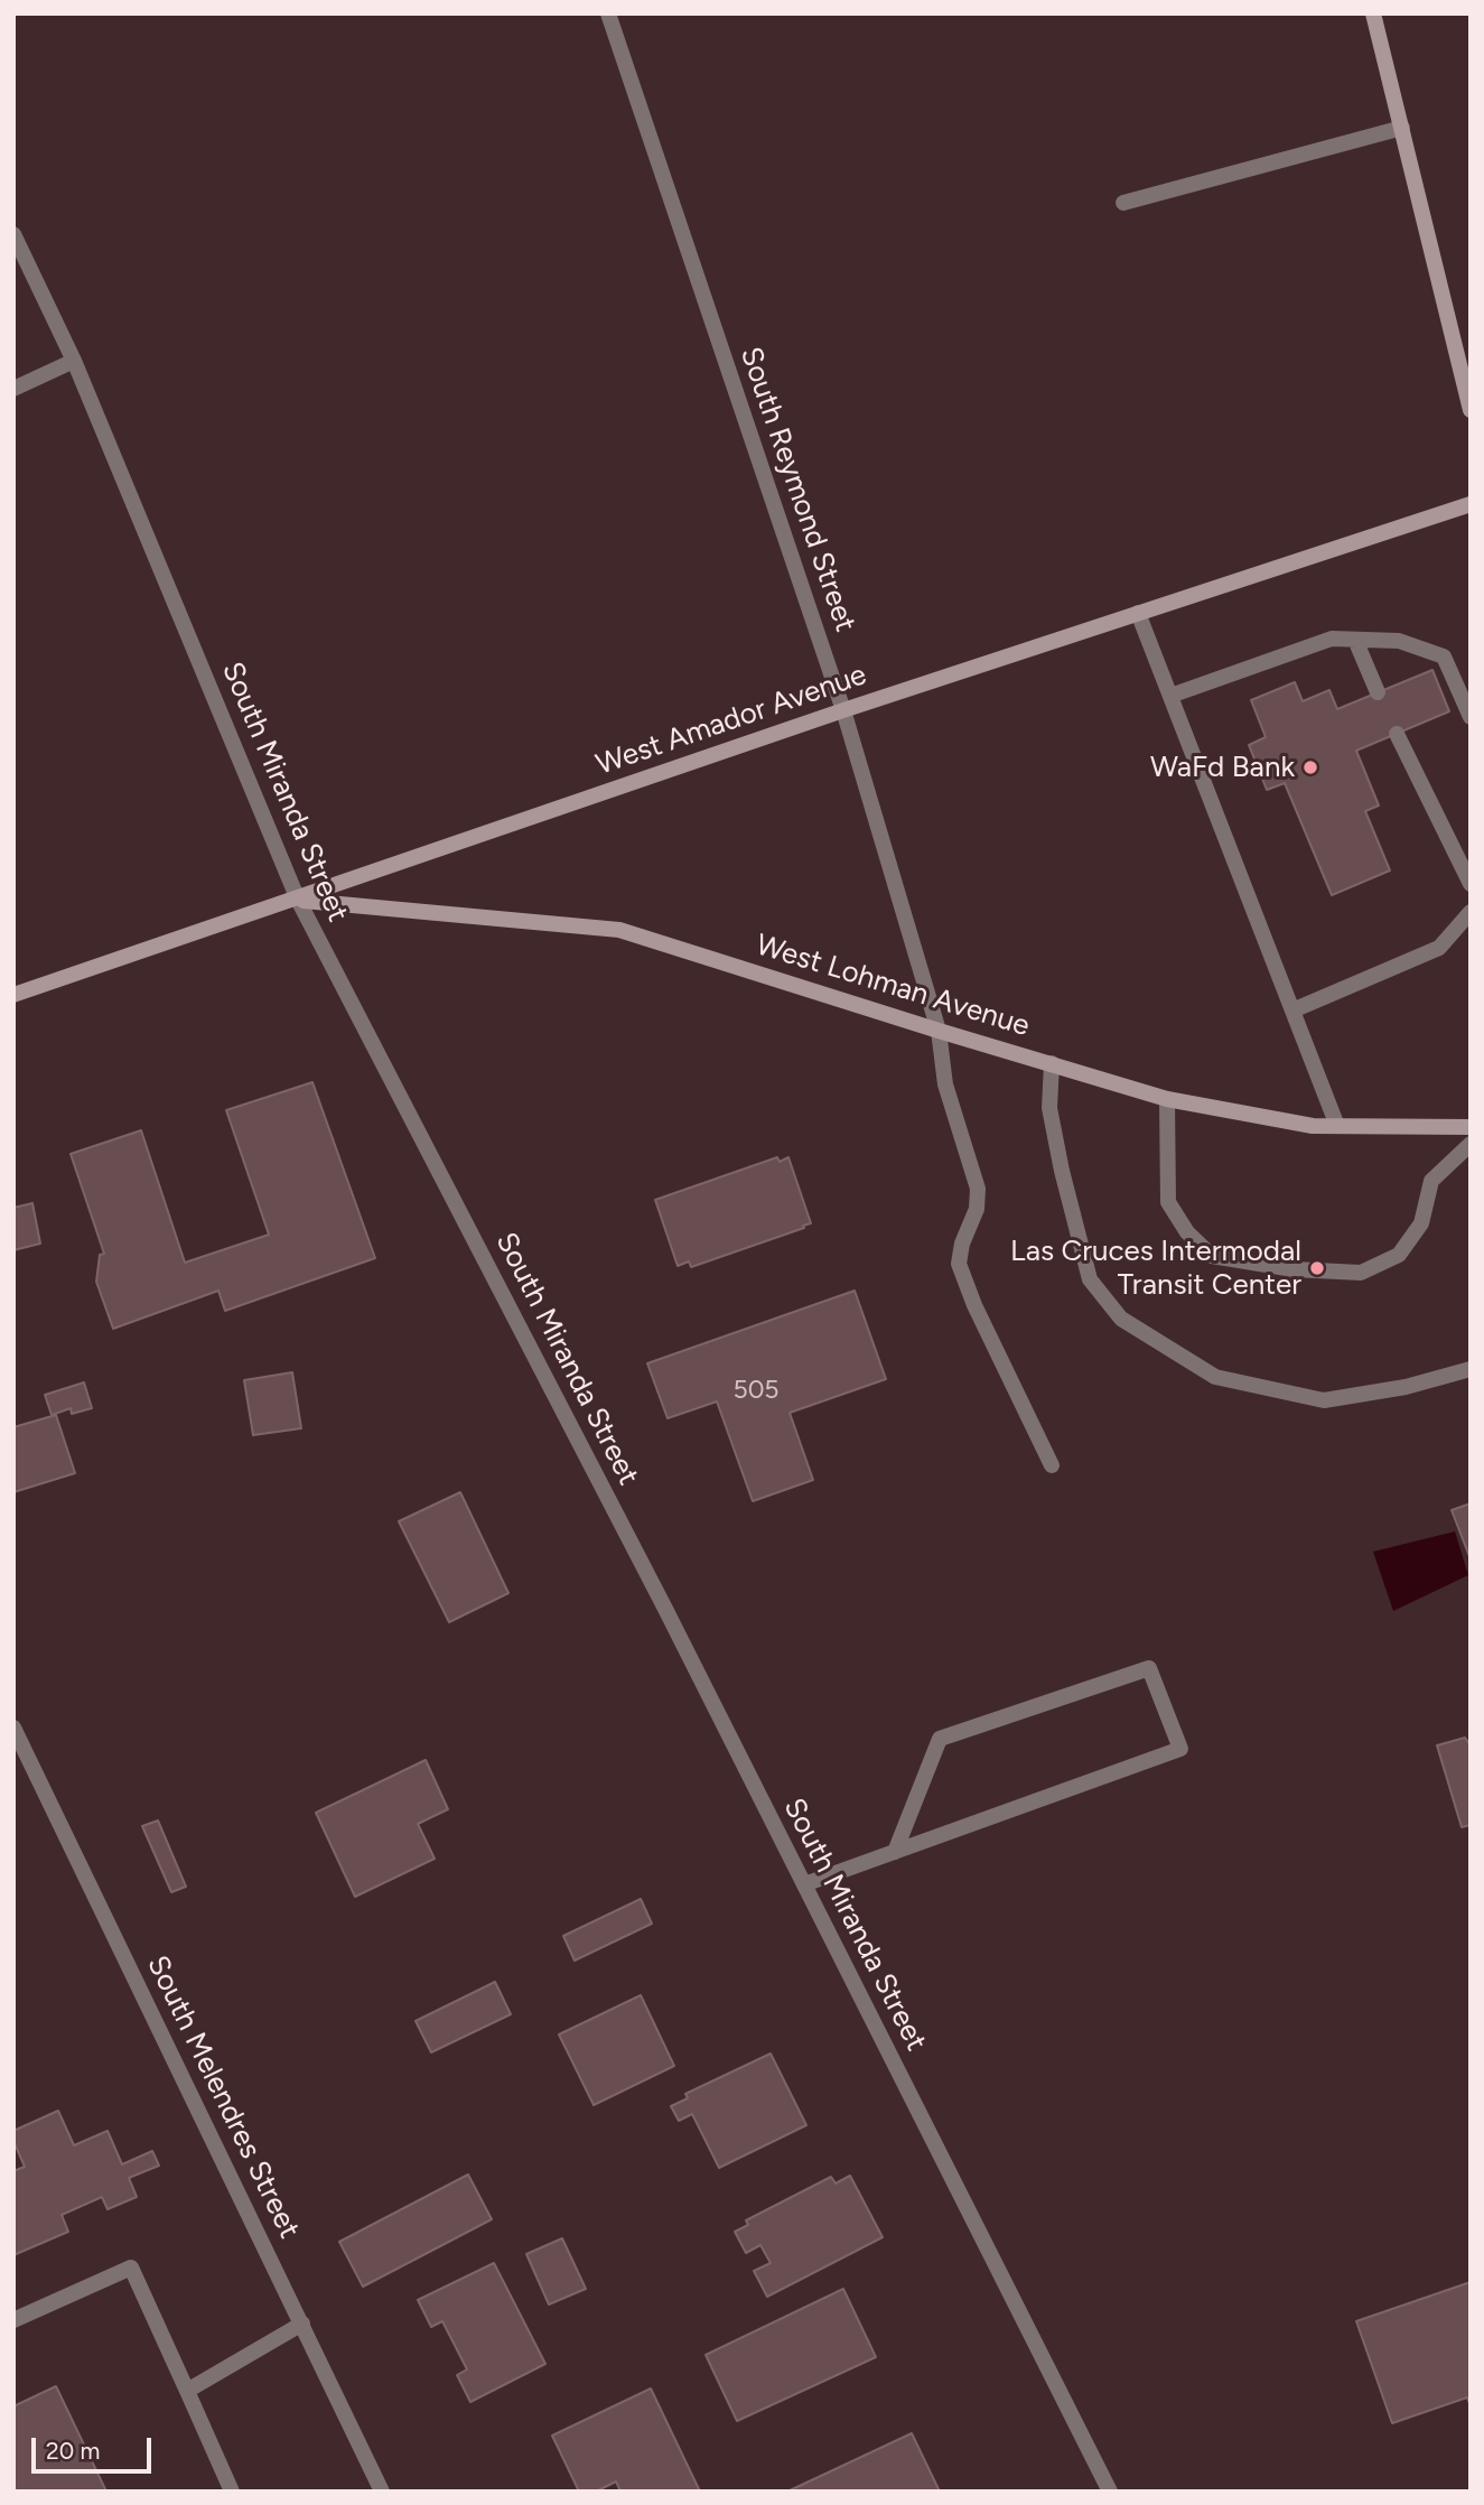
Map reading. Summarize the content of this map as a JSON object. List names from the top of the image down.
{
  "streets": {
    "main road": ["West Amador Avenue", "West Lohman Avenue"],
    "street": ["South Reymond Street", "South Miranda Street", "South Melendres Street"]
  },
  "crossings": [
    ["South Reymond Street", "West Amador Avenue"],
    ["South Reymond Street", "West Lohman Avenue"],
    ["West Amador Avenue", "South Miranda Street"],
    ["West Amador Avenue", "West Lohman Avenue"],
    ["South Miranda Street", "West Lohman Avenue"]
  ],
  "places": ["WaFd Bank", "Las Cruces Intermodal Transit Center"],
  "house_numbers": ["505"],
  "scale_bar": "20 m"
}
